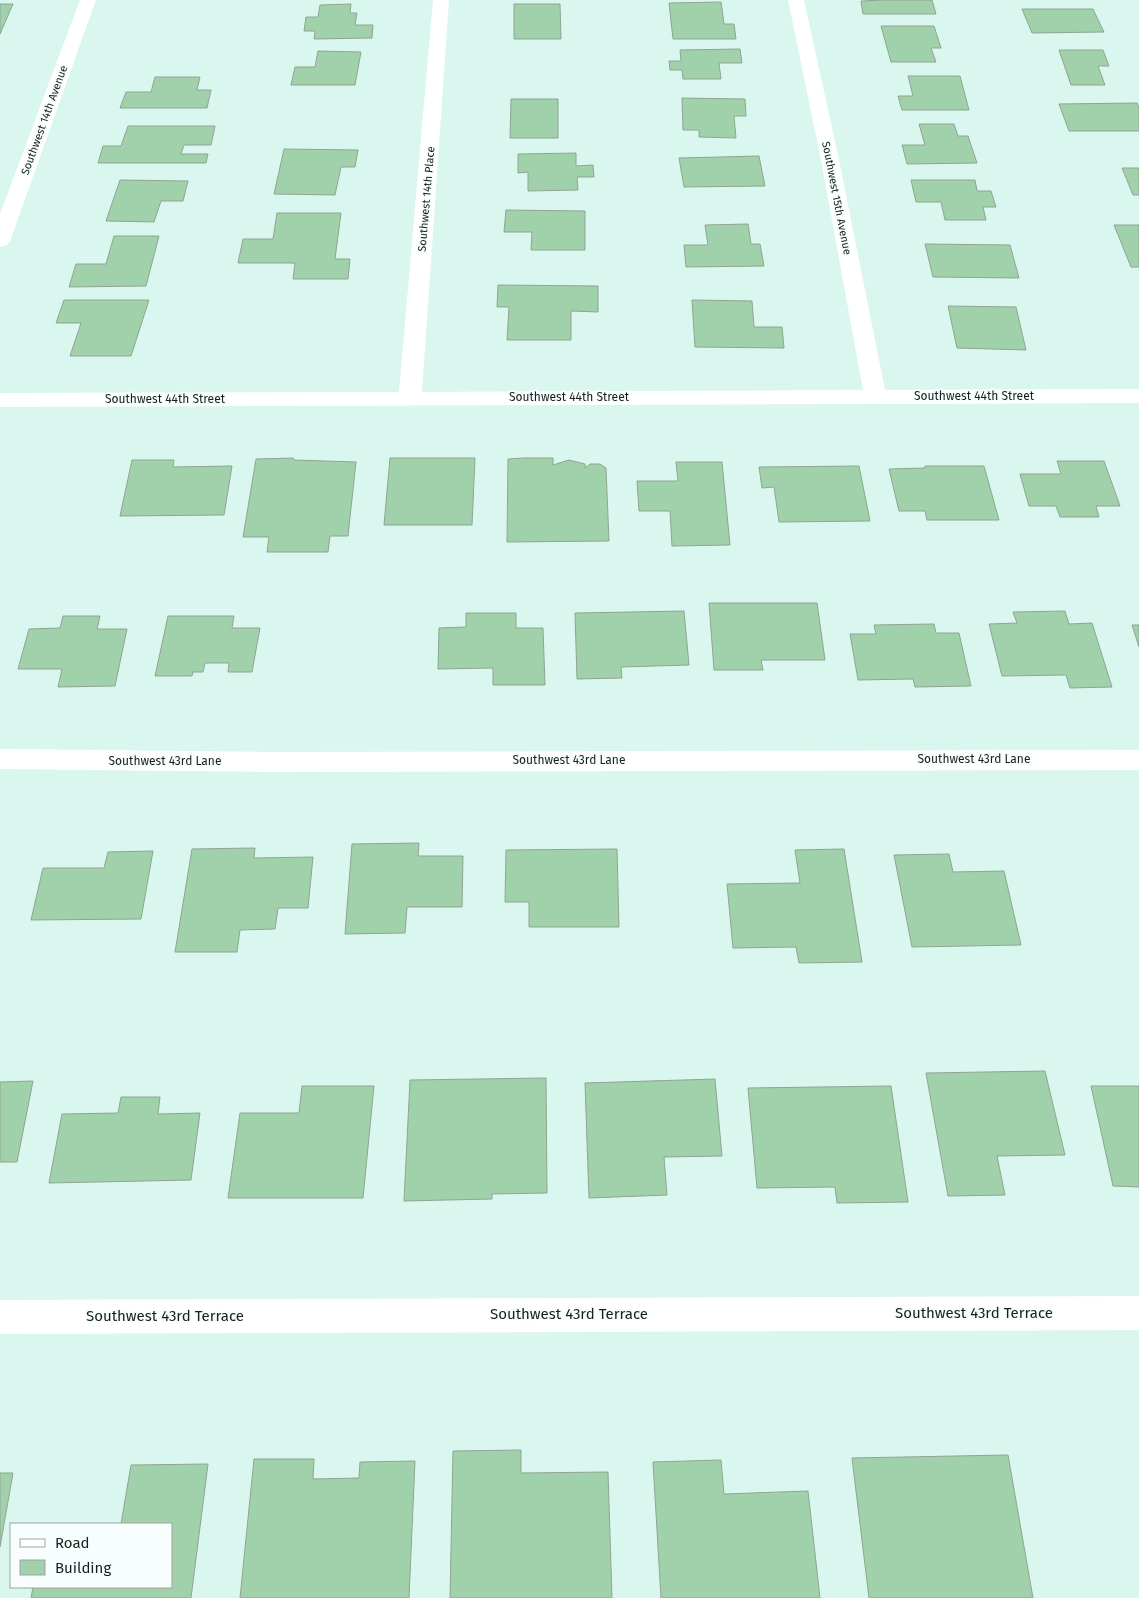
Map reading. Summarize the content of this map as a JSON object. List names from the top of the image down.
{
  "streets": {
    "street": [
      "Southwest 14th Avenue",
      "Southwest 15th Avenue",
      "Southwest 14th Place",
      "Southwest 44th Street",
      "Southwest 43rd Lane",
      "Southwest 43rd Terrace"
    ]
  },
  "crossings": [
    ["Southwest 15th Avenue", "Southwest 44th Street"],
    ["Southwest 14th Place", "Southwest 44th Street"]
  ],
  "legend": ["Road", "Building"]
}
